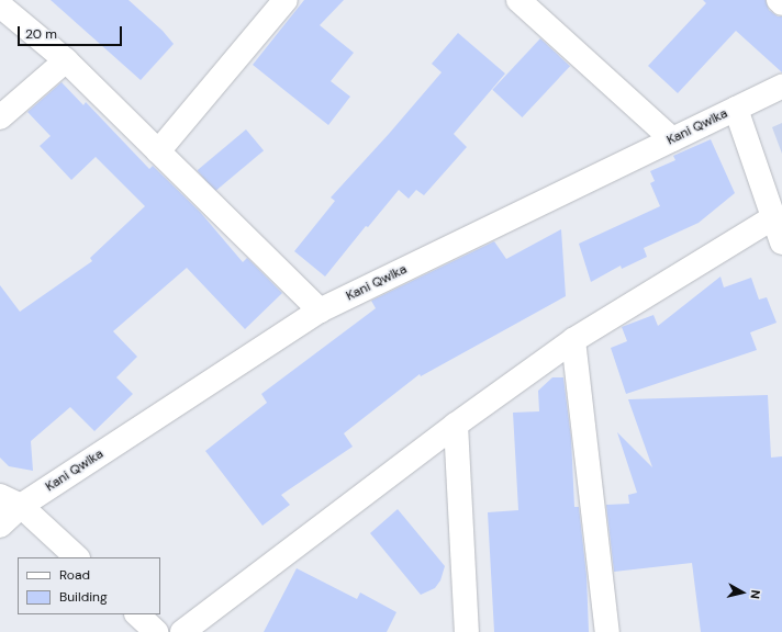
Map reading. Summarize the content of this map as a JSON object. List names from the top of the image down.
{
  "streets": {
    "street": ["Kani Qwlka"]
  },
  "legend": ["Road", "Building"],
  "scale_bar": "20 m",
  "north": "right"
}
